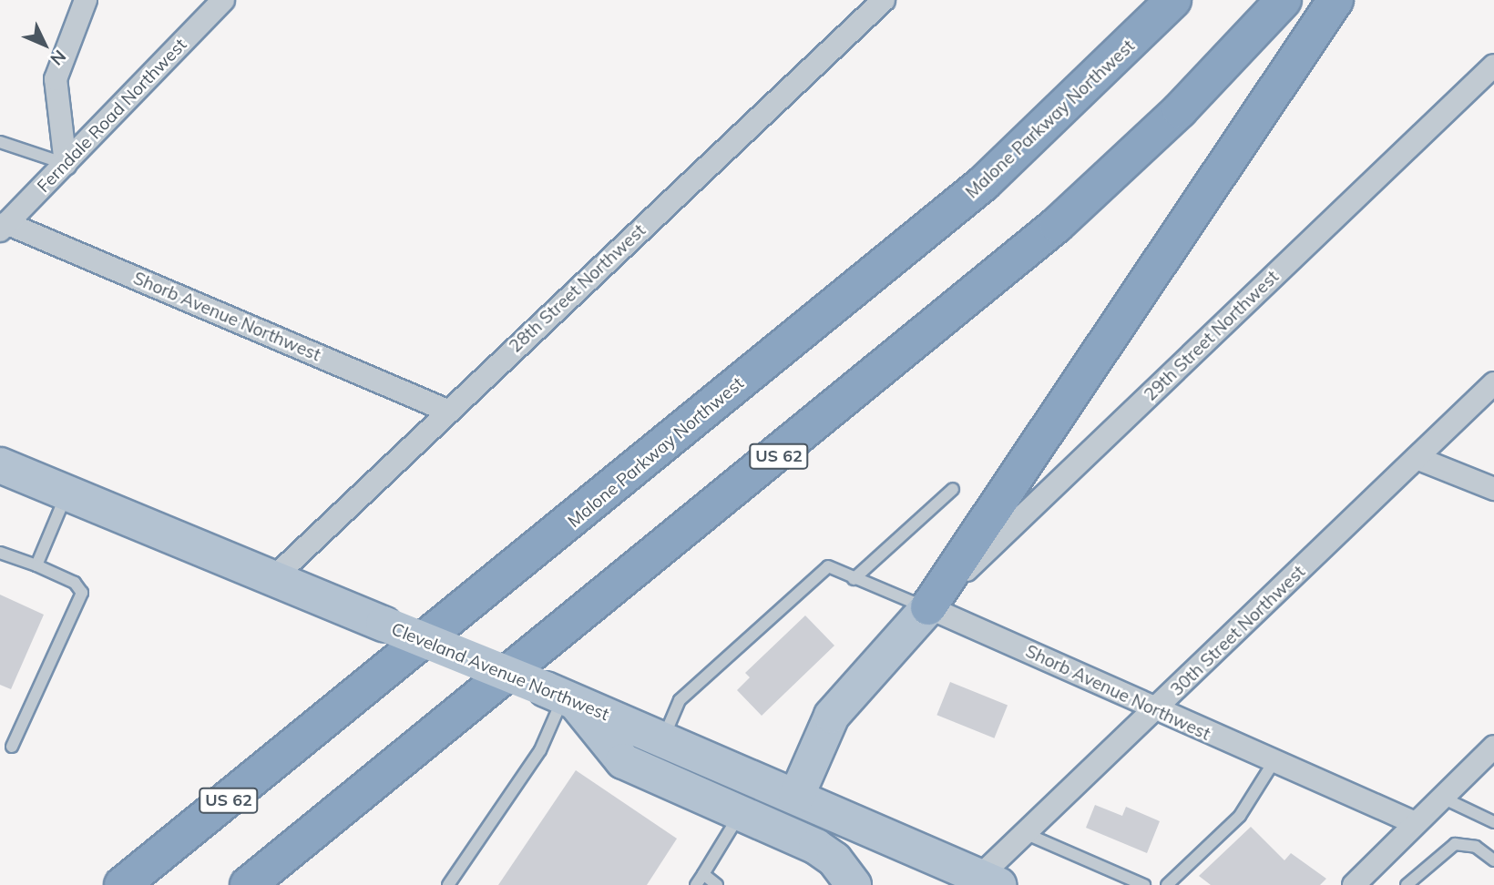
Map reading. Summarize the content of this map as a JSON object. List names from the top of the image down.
{
  "streets": {
    "highway": ["Malone Parkway Northwest", "US 62"],
    "main road": ["Cleveland Avenue Northwest"],
    "street": [
      "Ferndale Road Northwest",
      "28th Street Northwest",
      "Shorb Avenue Northwest",
      "29th Street Northwest",
      "30th Street Northwest"
    ]
  },
  "crossings": [
    ["Ferndale Road Northwest", "Shorb Avenue Northwest"],
    ["28th Street Northwest", "Shorb Avenue Northwest"],
    ["28th Street Northwest", "Cleveland Avenue Northwest"],
    ["Shorb Avenue Northwest", "29th Street Northwest"],
    ["Shorb Avenue Northwest", "30th Street Northwest"],
    ["30th Street Northwest", "Cleveland Avenue Northwest"]
  ],
  "north": "bottom right"
}
